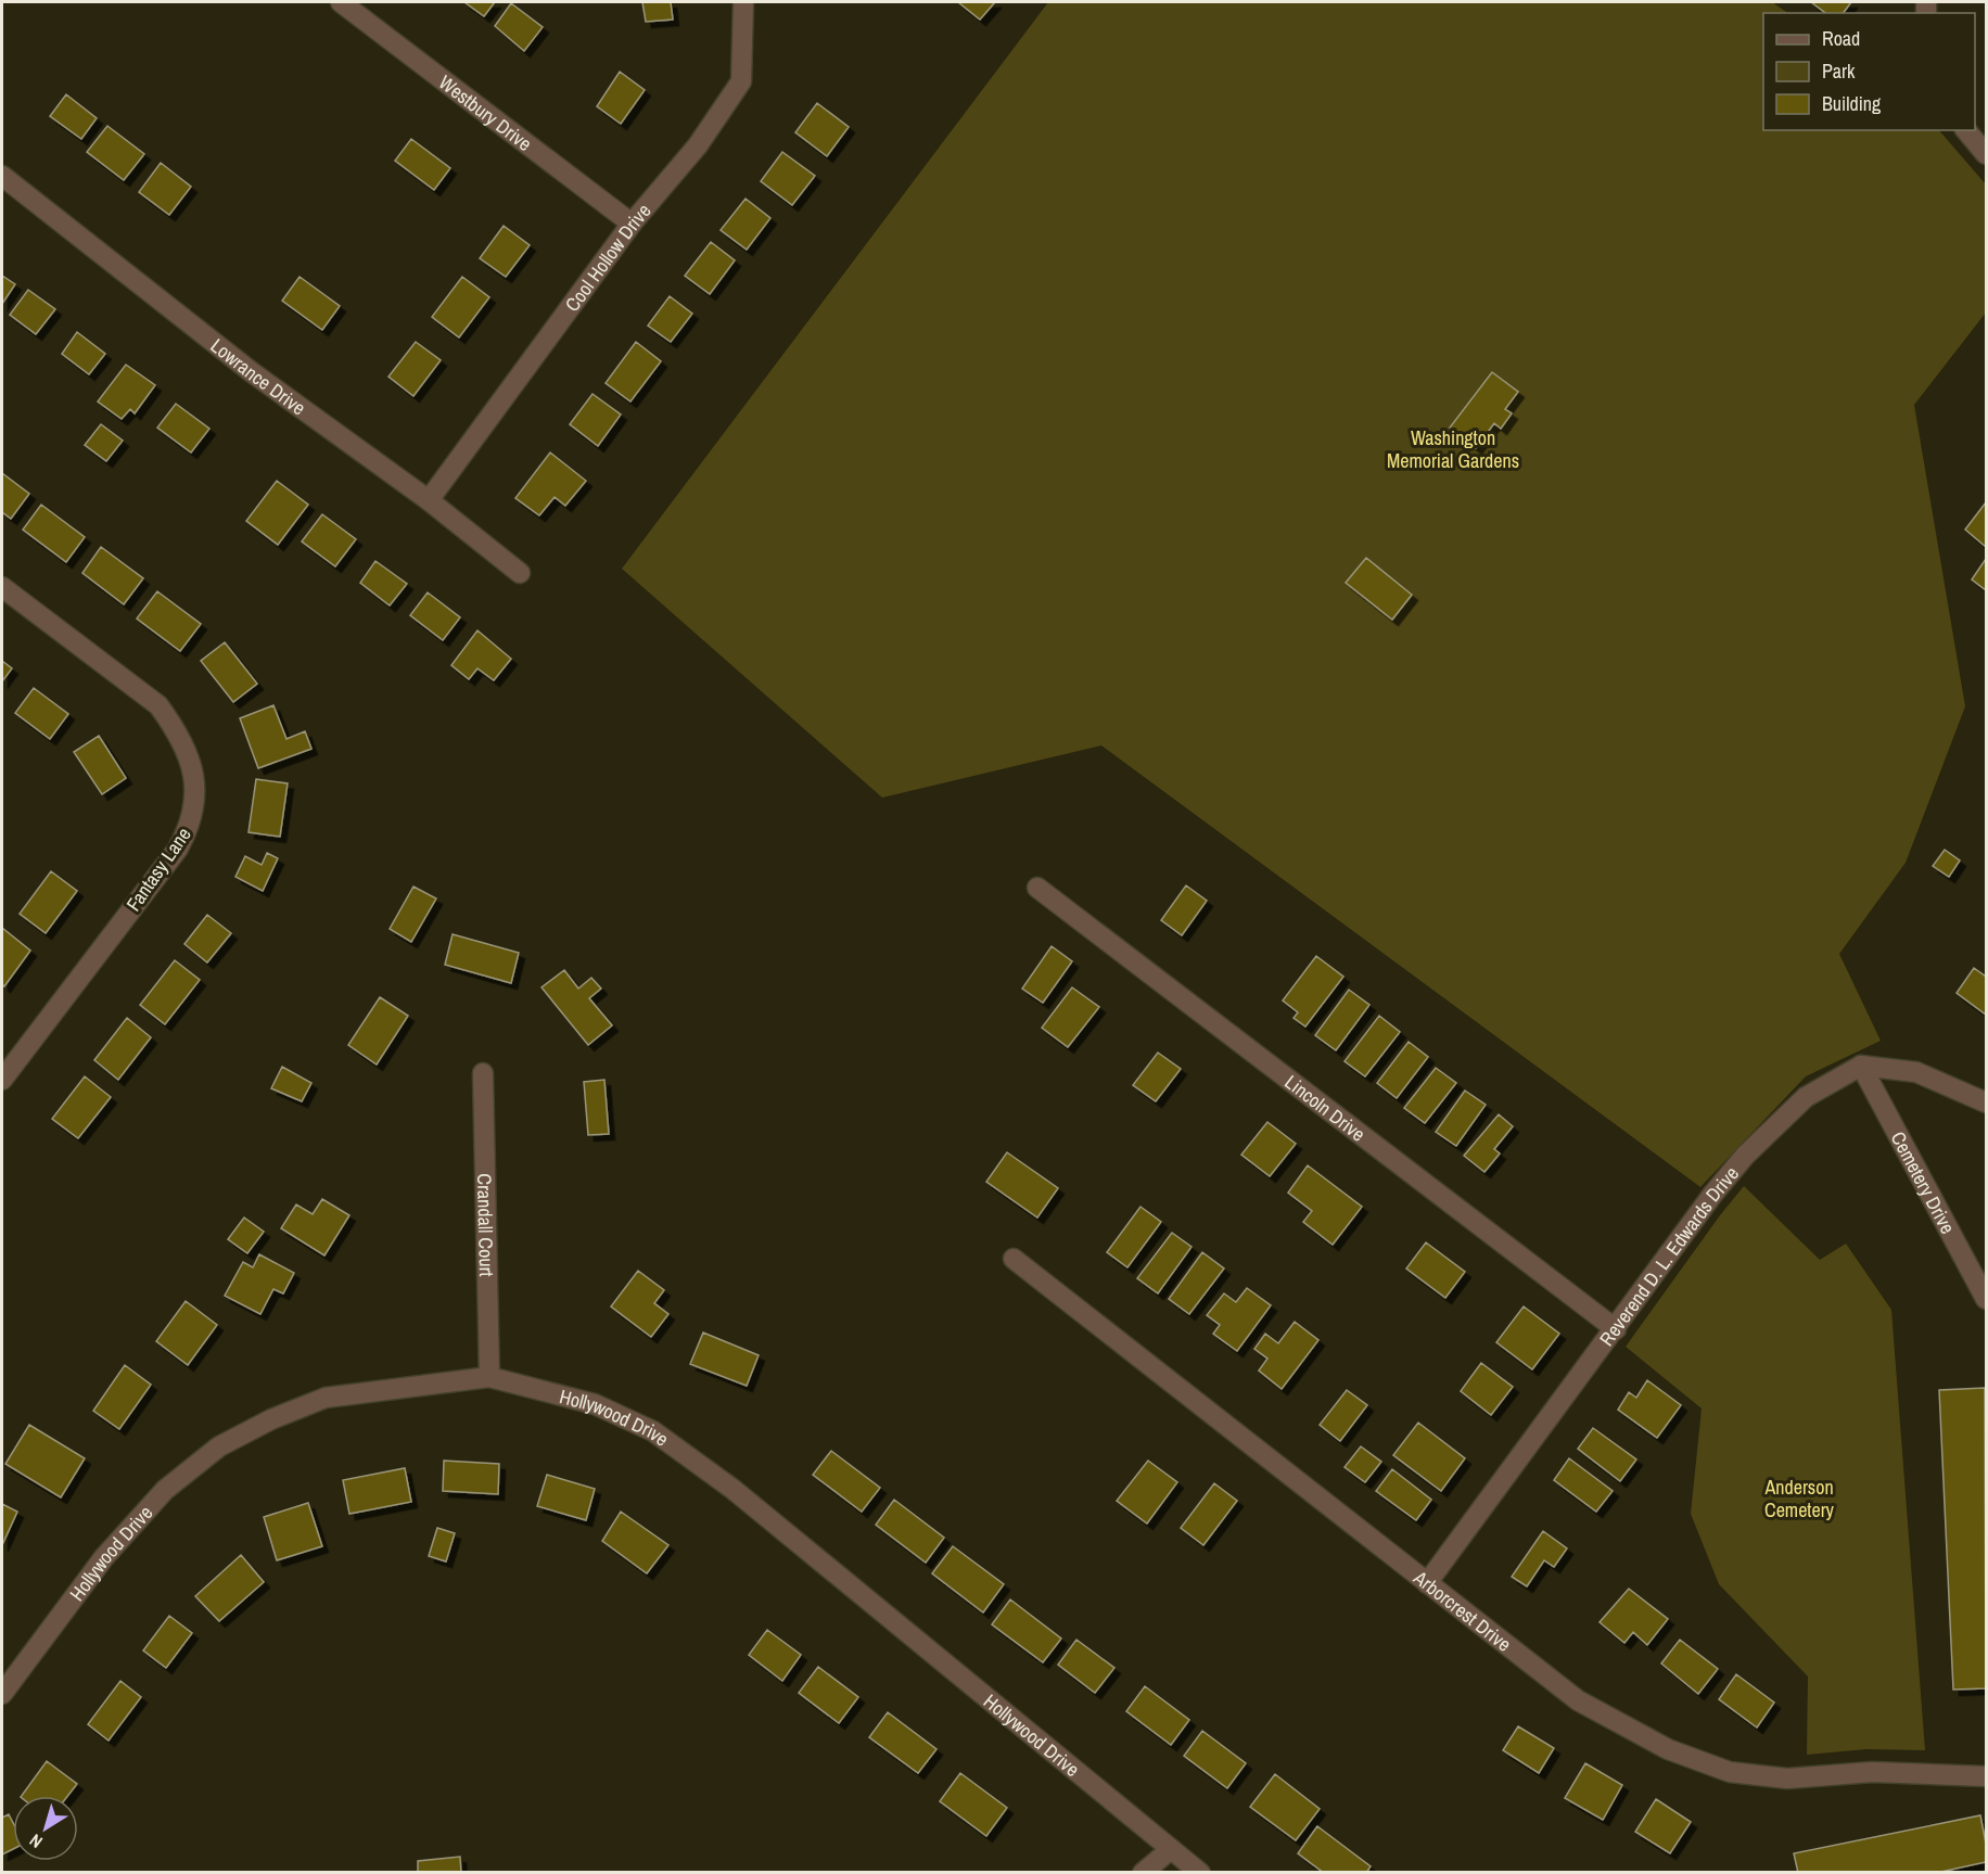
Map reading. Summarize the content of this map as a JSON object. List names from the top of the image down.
{
  "streets": {
    "street": [
      "Westbury Drive",
      "Cool Hollow Drive",
      "Lowrance Drive",
      "Fantasy Lane",
      "Lincoln Drive",
      "Cemetery Drive",
      "Crandall Court",
      "Reverend D. L. Edwards Drive",
      "Hollywood Drive",
      "Arborcrest Drive"
    ]
  },
  "crossings": [
    ["Westbury Drive", "Cool Hollow Drive"],
    ["Cool Hollow Drive", "Lowrance Drive"],
    ["Lincoln Drive", "Reverend D. L. Edwards Drive"],
    ["Cemetery Drive", "Reverend D. L. Edwards Drive"],
    ["Crandall Court", "Hollywood Drive"],
    ["Reverend D. L. Edwards Drive", "Arborcrest Drive"]
  ],
  "parks": ["Washington Memorial Gardens", "Anderson Cemetery"],
  "legend": ["Road", "Park", "Building"],
  "north": "bottom left"
}
